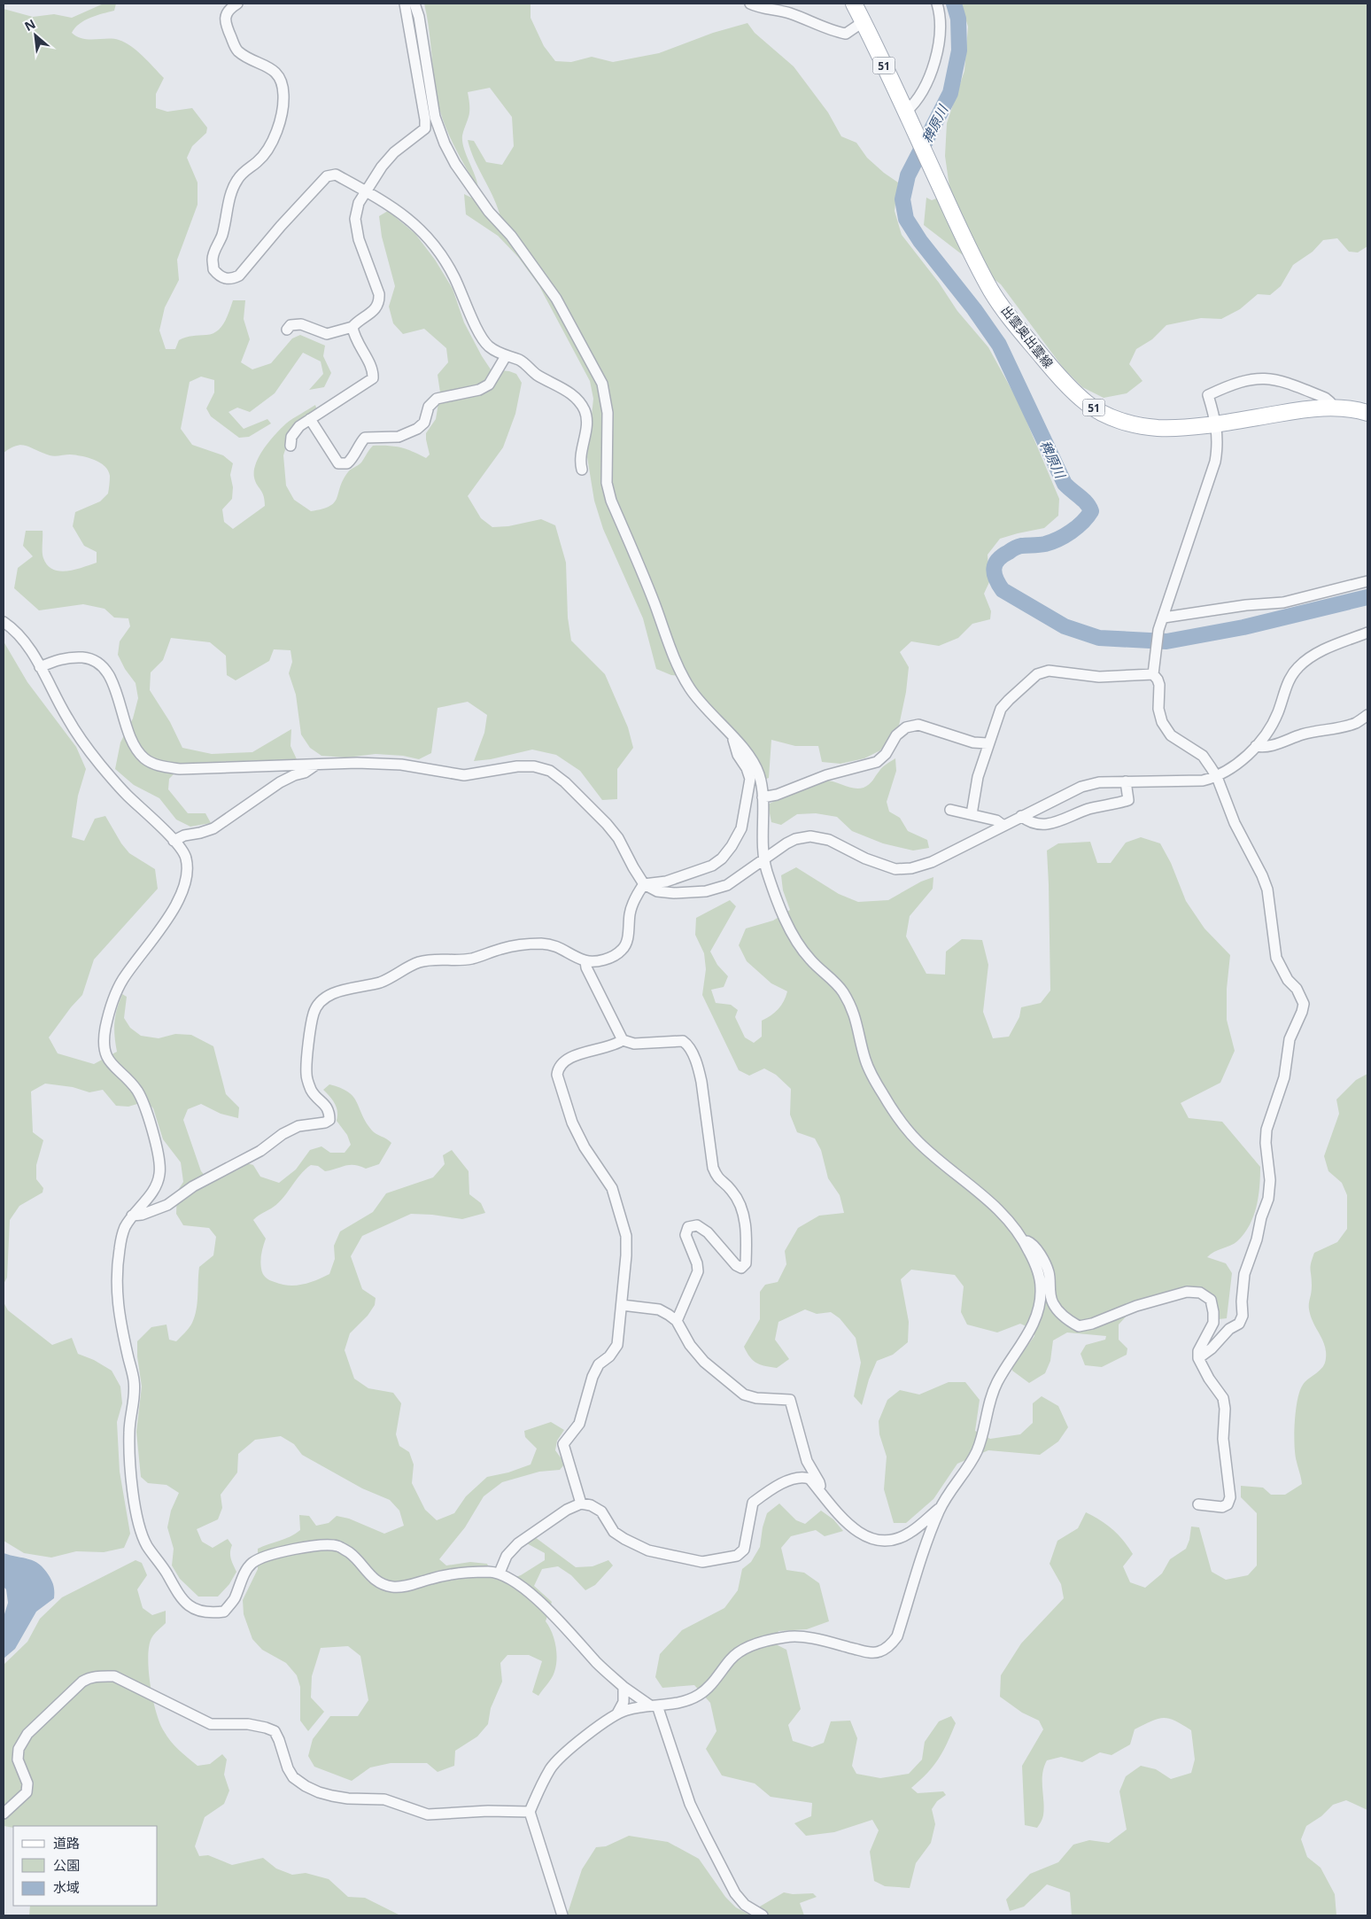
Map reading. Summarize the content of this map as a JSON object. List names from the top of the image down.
{
  "streets": {
    "main road": ["51", "出雲奥出雲線"]
  },
  "water": ["稗原川"],
  "legend": ["道路", "公園", "水域"],
  "north": "top left"
}
